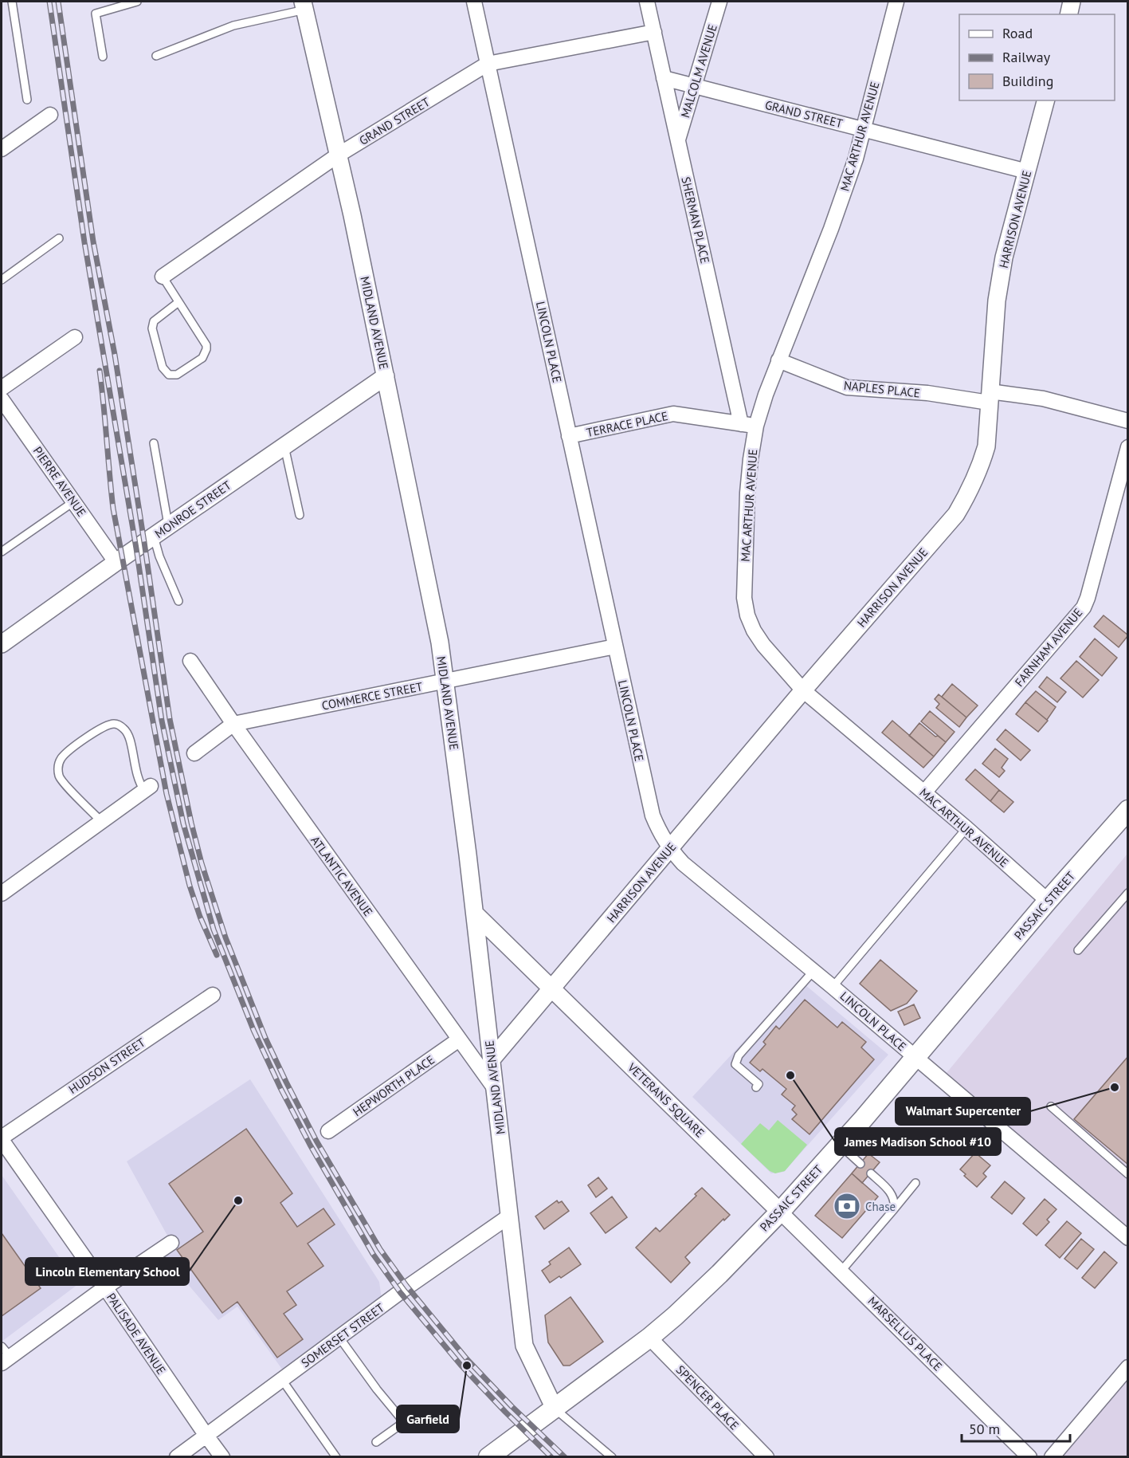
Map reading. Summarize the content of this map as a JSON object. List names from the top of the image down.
{
  "streets": {
    "main road": ["PASSAIC STREET"],
    "street": [
      "MALCOLM AVENUE",
      "GRAND STREET",
      "MAC ARTHUR AVENUE",
      "HARRISON AVENUE",
      "SHERMAN PLACE",
      "MIDLAND AVENUE",
      "LINCOLN PLACE",
      "NAPLES PLACE",
      "TERRACE PLACE",
      "PIERRE AVENUE",
      "MONROE STREET",
      "FARNHAM AVENUE",
      "COMMERCE STREET",
      "ATLANTIC AVENUE",
      "HUDSON STREET",
      "HEPWORTH PLACE",
      "VETERANS SQUARE",
      "PALISADE AVENUE",
      "MARSELLUS PLACE",
      "SOMERSET STREET",
      "SPENCER PLACE"
    ]
  },
  "crossings": [
    ["MALCOLM AVENUE", "GRAND STREET"],
    ["MALCOLM AVENUE", "SHERMAN PLACE"],
    ["GRAND STREET", "MAC ARTHUR AVENUE"],
    ["GRAND STREET", "HARRISON AVENUE"],
    ["GRAND STREET", "SHERMAN PLACE"],
    ["GRAND STREET", "MIDLAND AVENUE"],
    ["GRAND STREET", "LINCOLN PLACE"],
    ["MAC ARTHUR AVENUE", "HARRISON AVENUE"],
    ["MAC ARTHUR AVENUE", "NAPLES PLACE"],
    ["MAC ARTHUR AVENUE", "FARNHAM AVENUE"],
    ["MAC ARTHUR AVENUE", "PASSAIC STREET"],
    ["HARRISON AVENUE", "LINCOLN PLACE"],
    ["HARRISON AVENUE", "NAPLES PLACE"],
    ["HARRISON AVENUE", "VETERANS SQUARE"],
    ["SHERMAN PLACE", "TERRACE PLACE"],
    ["MIDLAND AVENUE", "MONROE STREET"],
    ["MIDLAND AVENUE", "COMMERCE STREET"],
    ["MIDLAND AVENUE", "ATLANTIC AVENUE"],
    ["MIDLAND AVENUE", "PASSAIC STREET"],
    ["MIDLAND AVENUE", "VETERANS SQUARE"],
    ["MIDLAND AVENUE", "SOMERSET STREET"],
    ["LINCOLN PLACE", "TERRACE PLACE"],
    ["LINCOLN PLACE", "COMMERCE STREET"],
    ["LINCOLN PLACE", "PASSAIC STREET"],
    ["PIERRE AVENUE", "MONROE STREET"],
    ["COMMERCE STREET", "ATLANTIC AVENUE"],
    ["ATLANTIC AVENUE", "HEPWORTH PLACE"],
    ["PASSAIC STREET", "VETERANS SQUARE"],
    ["PASSAIC STREET", "MARSELLUS PLACE"],
    ["PASSAIC STREET", "SPENCER PLACE"],
    ["HUDSON STREET", "PALISADE AVENUE"],
    ["VETERANS SQUARE", "MARSELLUS PLACE"],
    ["PALISADE AVENUE", "SOMERSET STREET"]
  ],
  "places": {
    "other": [
      "James Madison School #10",
      "Walmart Supercenter",
      "Lincoln Elementary School",
      "Garfield"
    ],
    "bank": ["Chase"]
  },
  "legend": ["Road", "Railway", "Building"],
  "scale_bar": "50 m"
}
